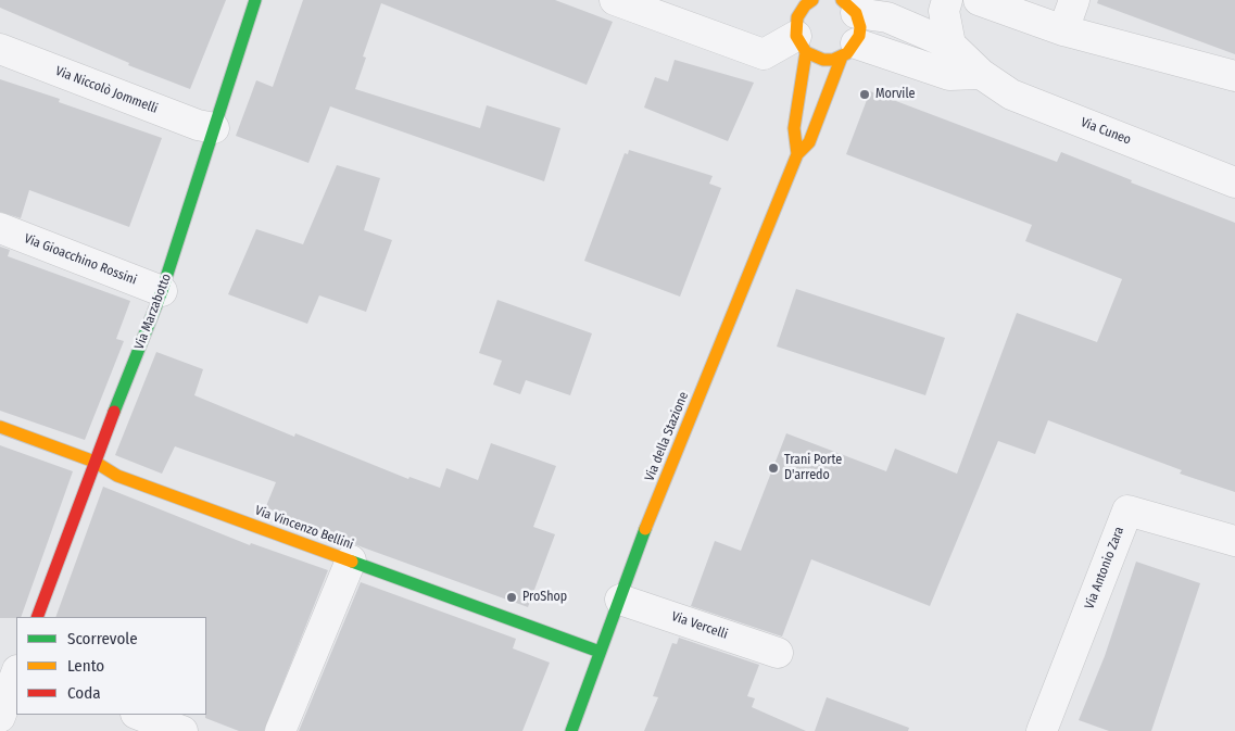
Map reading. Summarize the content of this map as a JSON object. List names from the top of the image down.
{
  "streets": {
    "street": [
      "Via Niccolò Jommelli",
      "Via Cuneo",
      "Via Gioacchino Rossini",
      "Via Marzabotto",
      "Via della Stazione",
      "Via Vincenzo Bellini",
      "Via Antonio Zara",
      "Via Vercelli"
    ]
  },
  "crossings": [
    ["Via Niccolò Jommelli", "Via Marzabotto"],
    ["Via Cuneo", "Via della Stazione"],
    ["Via Gioacchino Rossini", "Via Marzabotto"],
    ["Via Marzabotto", "Via Vincenzo Bellini"],
    ["Via della Stazione", "Via Vincenzo Bellini"],
    ["Via della Stazione", "Via Vercelli"]
  ],
  "places": ["Morvile", "Trani Porte D'arredo", "ProShop"],
  "legend": ["Scorrevole", "Lento", "Coda"]
}
